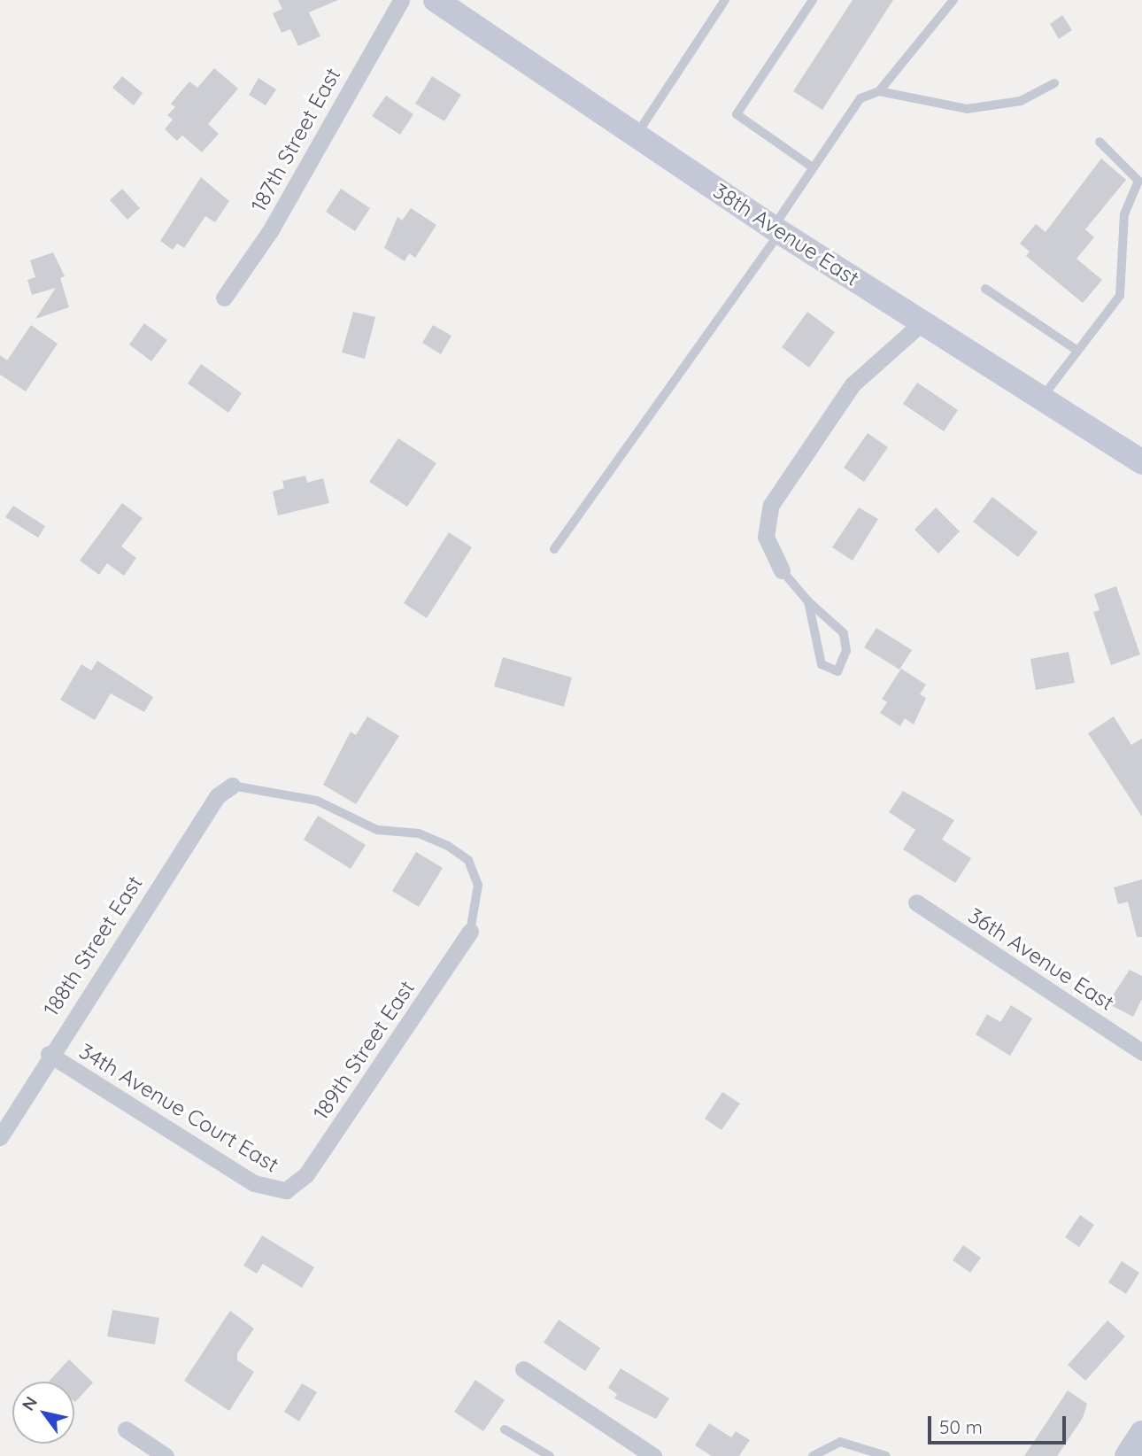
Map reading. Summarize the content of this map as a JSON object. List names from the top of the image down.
{
  "streets": {
    "street": [
      "187th Street East",
      "38th Avenue East",
      "188th Street East",
      "36th Avenue East",
      "189th Street East",
      "34th Avenue Court East"
    ]
  },
  "crossings": [
    ["188th Street East", "34th Avenue Court East"],
    ["189th Street East", "34th Avenue Court East"]
  ],
  "scale_bar": "50 m",
  "north": "top left"
}
